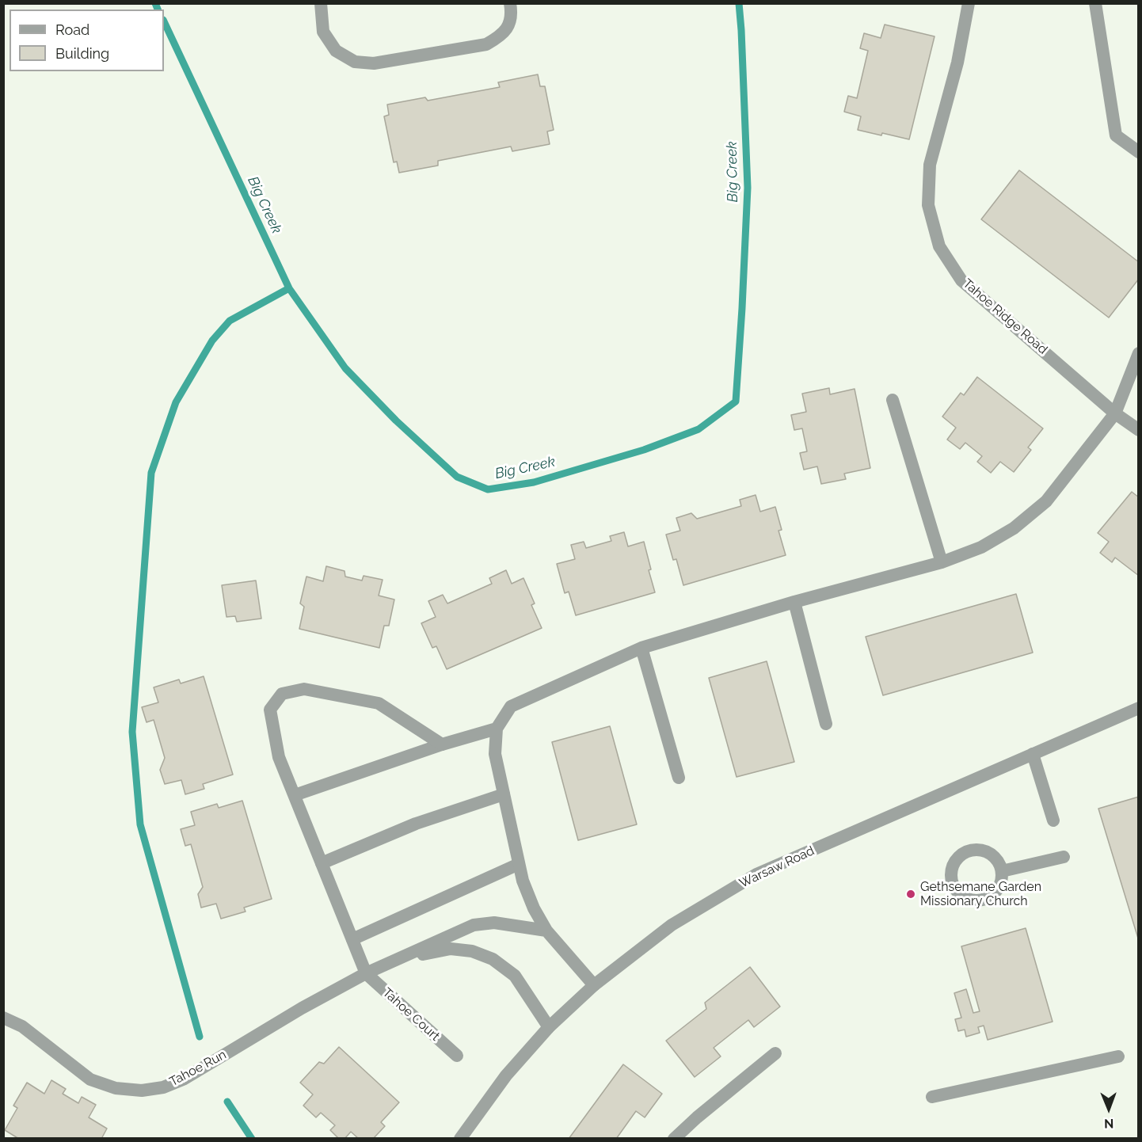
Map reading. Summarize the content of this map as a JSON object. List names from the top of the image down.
{
  "streets": {
    "street": [
      "Tahoe Ridge Road",
      "Warsaw Road",
      "Tahoe Court",
      "Tahoe Run"
    ]
  },
  "crossings": [
    ["Warsaw Road", "Tahoe Run"],
    ["Tahoe Court", "Tahoe Run"]
  ],
  "water": ["Big Creek"],
  "places": ["Gethsemane Garden Missionary Church"],
  "legend": ["Road", "Building"],
  "north": "bottom"
}
